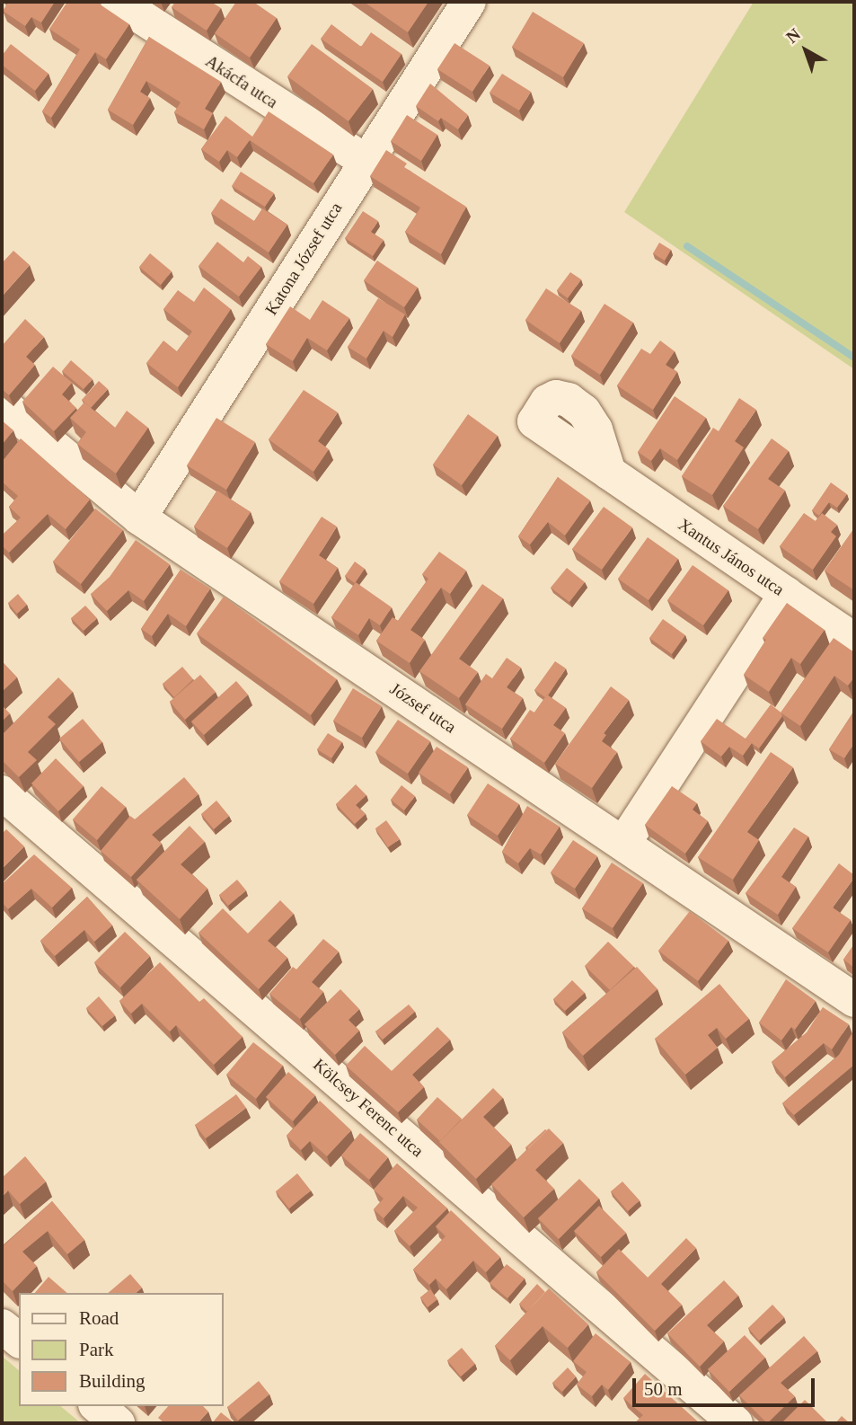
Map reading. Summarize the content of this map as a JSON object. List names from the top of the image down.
{
  "streets": {
    "street": [
      "Akácfa utca",
      "Katona József utca",
      "Xantus János utca",
      "József utca",
      "Kölcsey Ferenc utca"
    ]
  },
  "crossings": [
    ["Akácfa utca", "Katona József utca"],
    ["Katona József utca", "József utca"]
  ],
  "legend": ["Road", "Park", "Building"],
  "scale_bar": "50 m",
  "north": "top left"
}
